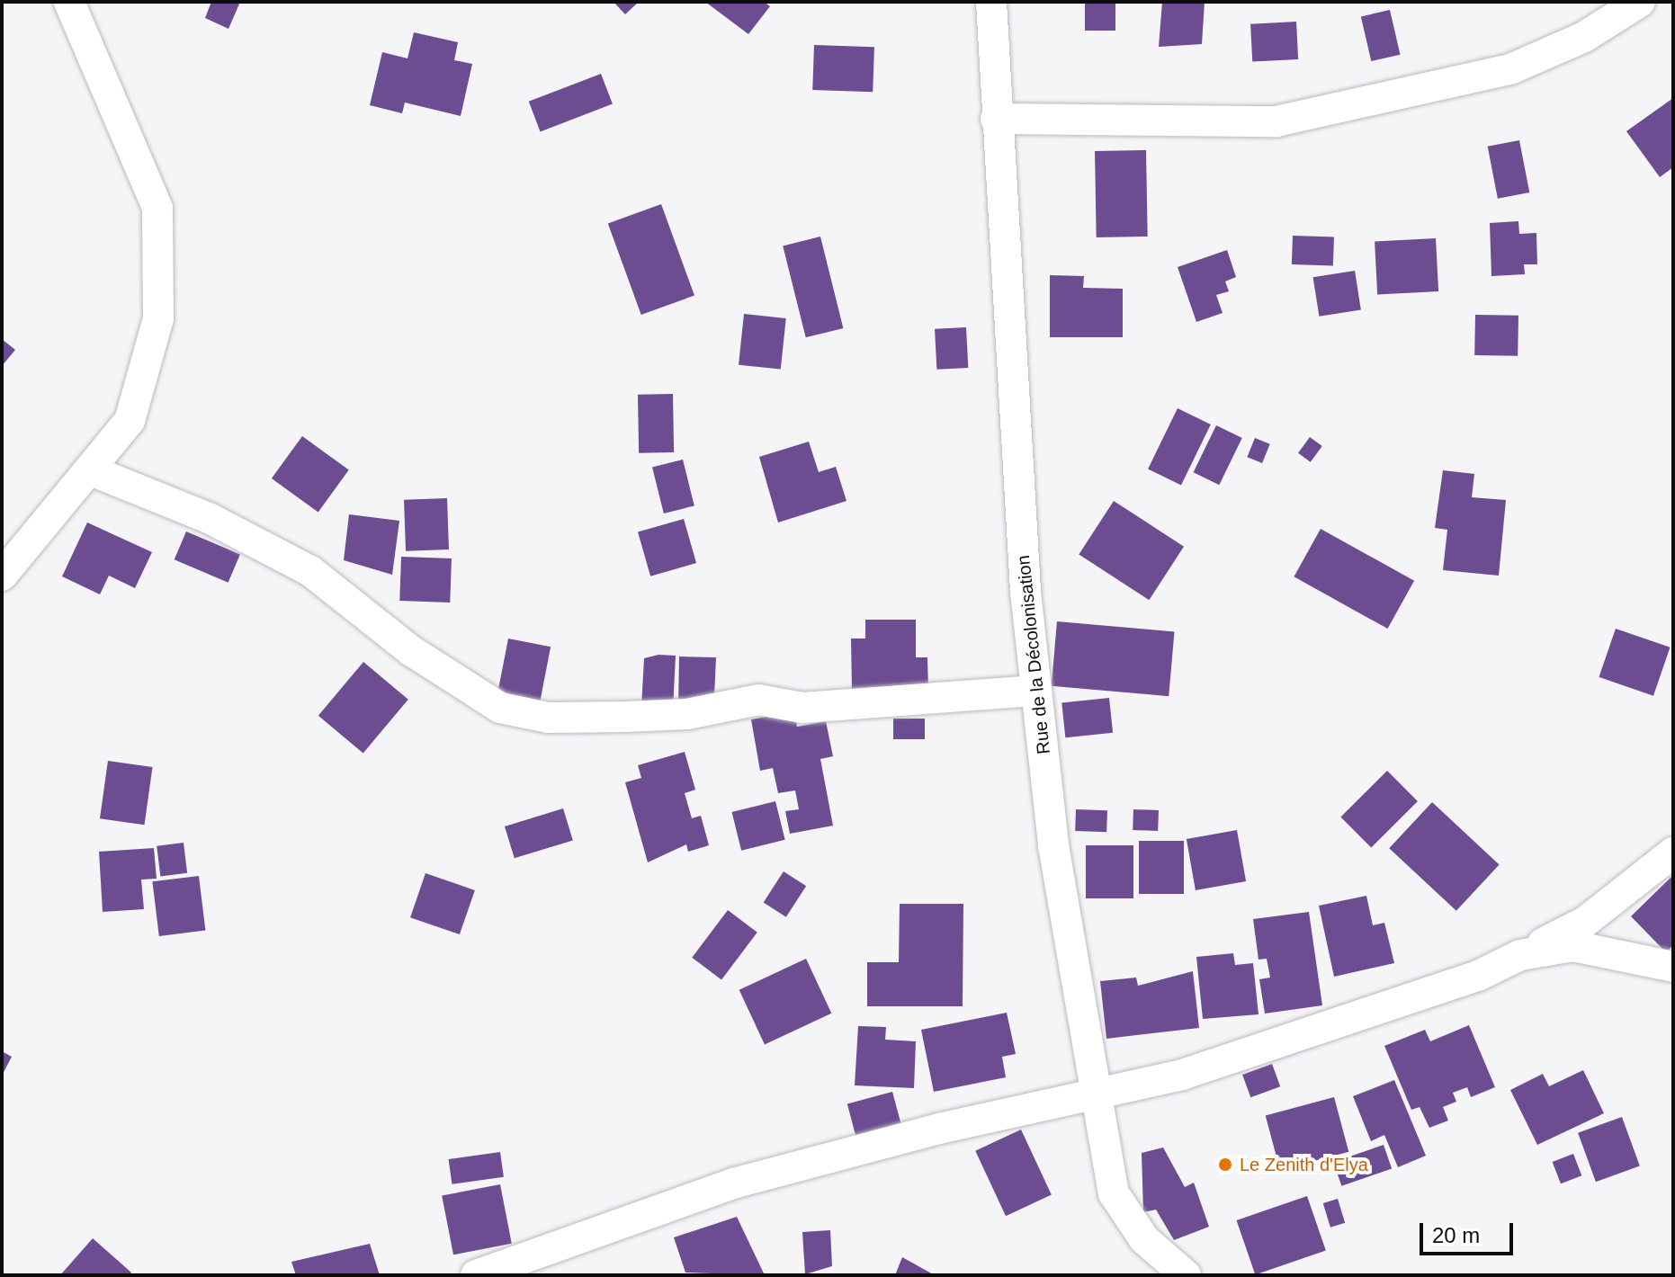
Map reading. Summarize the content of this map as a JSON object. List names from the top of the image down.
{
  "streets": {
    "street": ["Rue de la Décolonisation"]
  },
  "places": ["Le Zenith d'Elya"],
  "scale_bar": "20 m"
}
